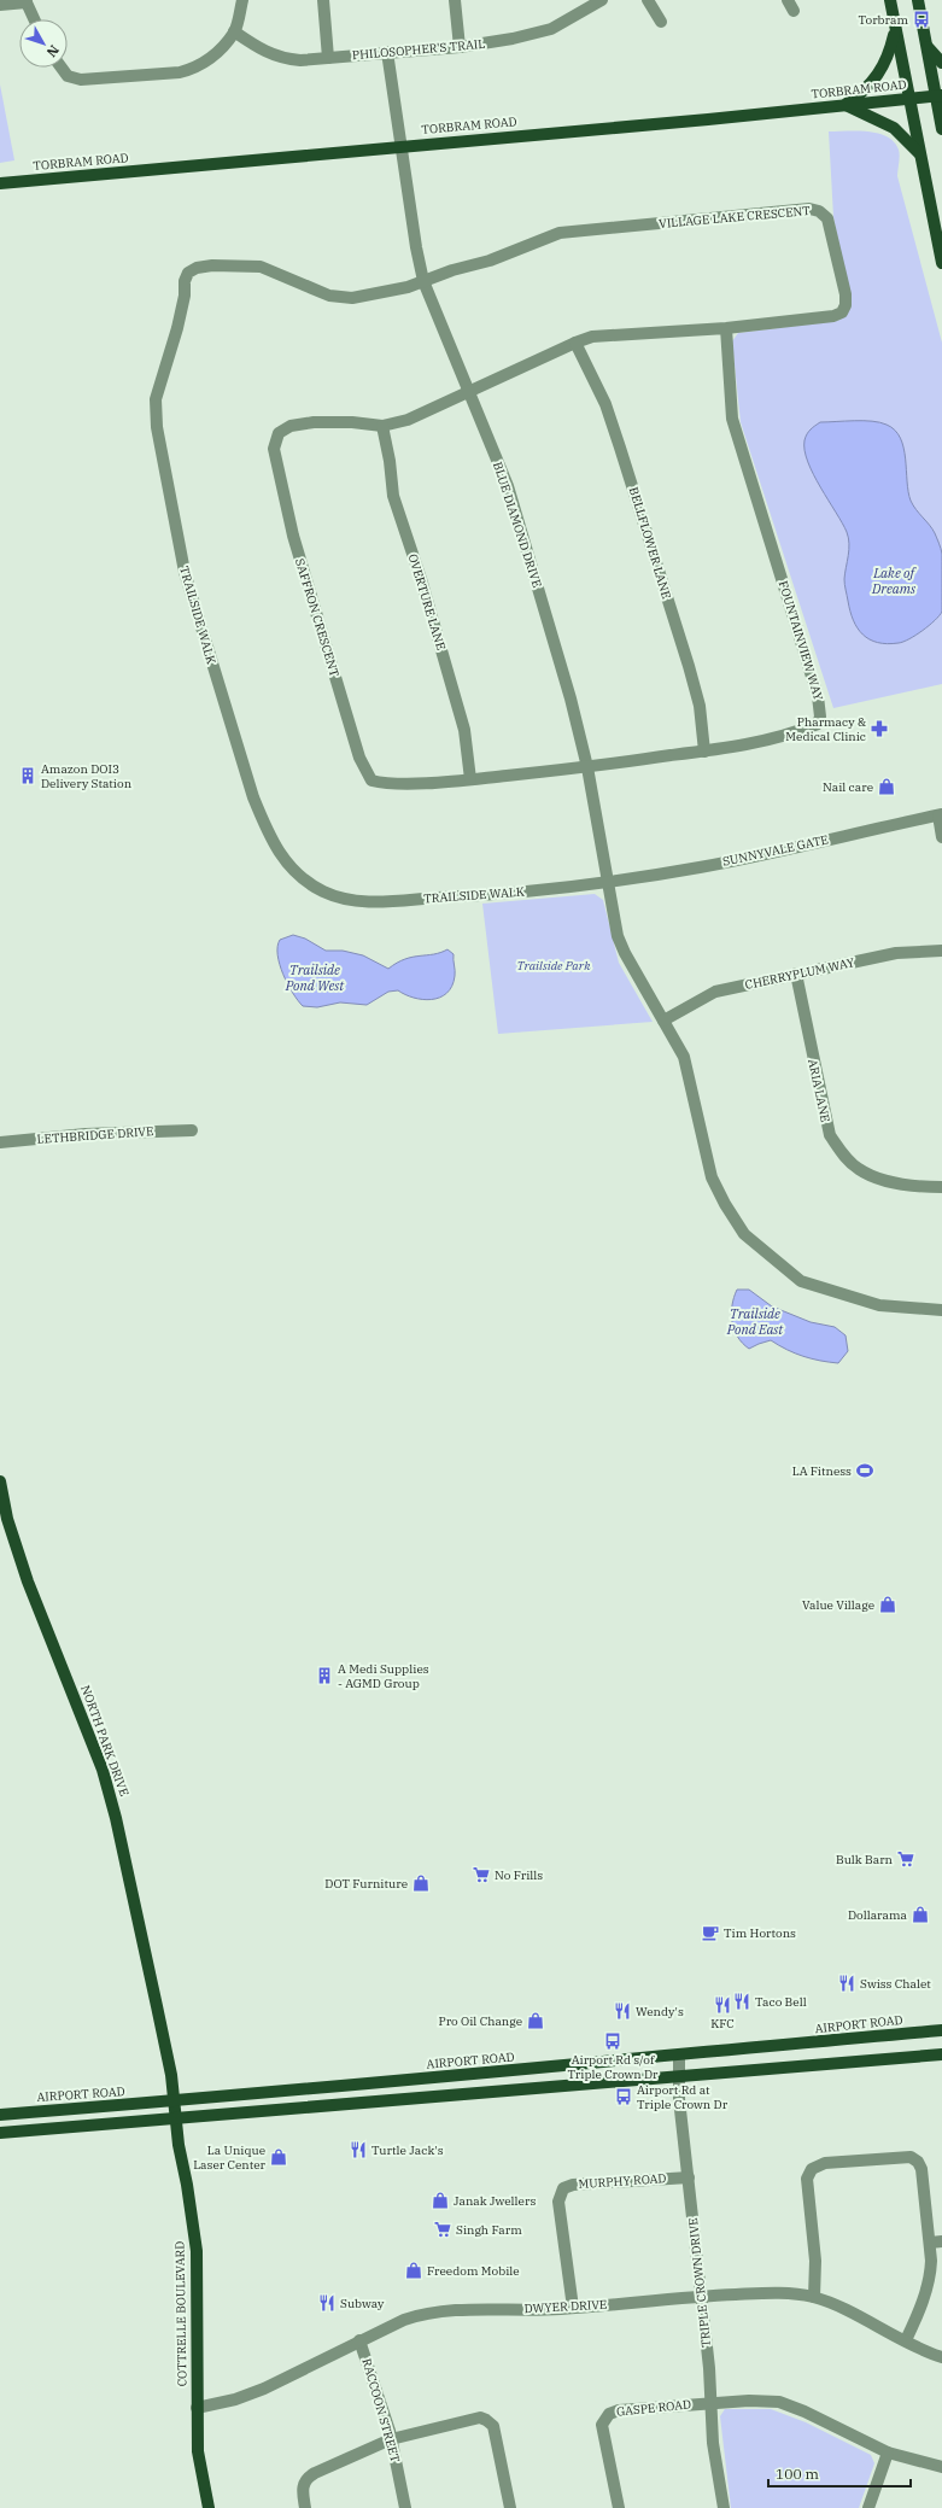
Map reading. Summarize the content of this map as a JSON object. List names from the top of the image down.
{
  "streets": {
    "main road": [
      "TORBRAM ROAD",
      "NORTH PARK DRIVE",
      "AIRPORT ROAD",
      "COTTRELLE BOULEVARD"
    ],
    "street": [
      "PHILOSOPHER'S TRAIL",
      "VILLAGE LAKE CRESCENT",
      "BLUE DIAMOND DRIVE",
      "BELLFLOWER LANE",
      "OVERTURE LANE",
      "TRAILSIDE WALK",
      "SAFFRON CRESCENT",
      "FOUNTAINVIEW WAY",
      "SUNNYVALE GATE",
      "CHERRYPLUM WAY",
      "ARIA LANE",
      "LETHBRIDGE DRIVE",
      "MURPHY ROAD",
      "TRIPLE CROWN DRIVE",
      "DWYER DRIVE",
      "GASPE ROAD",
      "RACCOON STREET"
    ]
  },
  "crossings": [
    ["PHILOSOPHER'S TRAIL", "BLUE DIAMOND DRIVE"],
    ["TORBRAM ROAD", "BLUE DIAMOND DRIVE"],
    ["VILLAGE LAKE CRESCENT", "BLUE DIAMOND DRIVE"],
    ["VILLAGE LAKE CRESCENT", "BELLFLOWER LANE"],
    ["VILLAGE LAKE CRESCENT", "TRAILSIDE WALK"],
    ["VILLAGE LAKE CRESCENT", "SAFFRON CRESCENT"],
    ["VILLAGE LAKE CRESCENT", "FOUNTAINVIEW WAY"],
    ["BLUE DIAMOND DRIVE", "TRAILSIDE WALK"],
    ["BLUE DIAMOND DRIVE", "SAFFRON CRESCENT"],
    ["BLUE DIAMOND DRIVE", "FOUNTAINVIEW WAY"],
    ["BLUE DIAMOND DRIVE", "SUNNYVALE GATE"],
    ["BLUE DIAMOND DRIVE", "CHERRYPLUM WAY"],
    ["BELLFLOWER LANE", "FOUNTAINVIEW WAY"],
    ["OVERTURE LANE", "SAFFRON CRESCENT"],
    ["TRAILSIDE WALK", "SUNNYVALE GATE"],
    ["SAFFRON CRESCENT", "FOUNTAINVIEW WAY"],
    ["CHERRYPLUM WAY", "ARIA LANE"],
    ["NORTH PARK DRIVE", "AIRPORT ROAD"],
    ["NORTH PARK DRIVE", "COTTRELLE BOULEVARD"],
    ["AIRPORT ROAD", "TRIPLE CROWN DRIVE"],
    ["MURPHY ROAD", "TRIPLE CROWN DRIVE"],
    ["MURPHY ROAD", "DWYER DRIVE"],
    ["TRIPLE CROWN DRIVE", "DWYER DRIVE"],
    ["TRIPLE CROWN DRIVE", "GASPE ROAD"],
    ["DWYER DRIVE", "COTTRELLE BOULEVARD"],
    ["DWYER DRIVE", "RACCOON STREET"]
  ],
  "water": ["Lake of Dreams", "Trailside Pond West", "Trailside Pond East"],
  "parks": ["Trailside Park"],
  "places": {
    "bus stop": ["Torbram", "Airport Rd s/of Triple Crown Dr", "Airport Rd at Triple Crown Dr"],
    "pharmacy": ["Pharmacy & Medical Clinic"],
    "building": ["Amazon DOI3 Delivery Station", "A Medi Supplies - AGMD Group"],
    "shop": [
      "Nail care",
      "Value Village",
      "DOT Furniture",
      "Dollarama",
      "Pro Oil Change",
      "La Unique Laser Center",
      "Janak Jwellers",
      "Freedom Mobile"
    ],
    "sports": ["LA Fitness"],
    "supermarket": ["Bulk Barn", "No Frills", "Singh Farm"],
    "cafe": ["Tim Hortons"],
    "restaurant": [
      "Swiss Chalet",
      "Taco Bell",
      "KFC",
      "Wendy's",
      "Turtle Jack's",
      "Subway"
    ]
  },
  "scale_bar": "100 m",
  "north": "bottom right"
}
